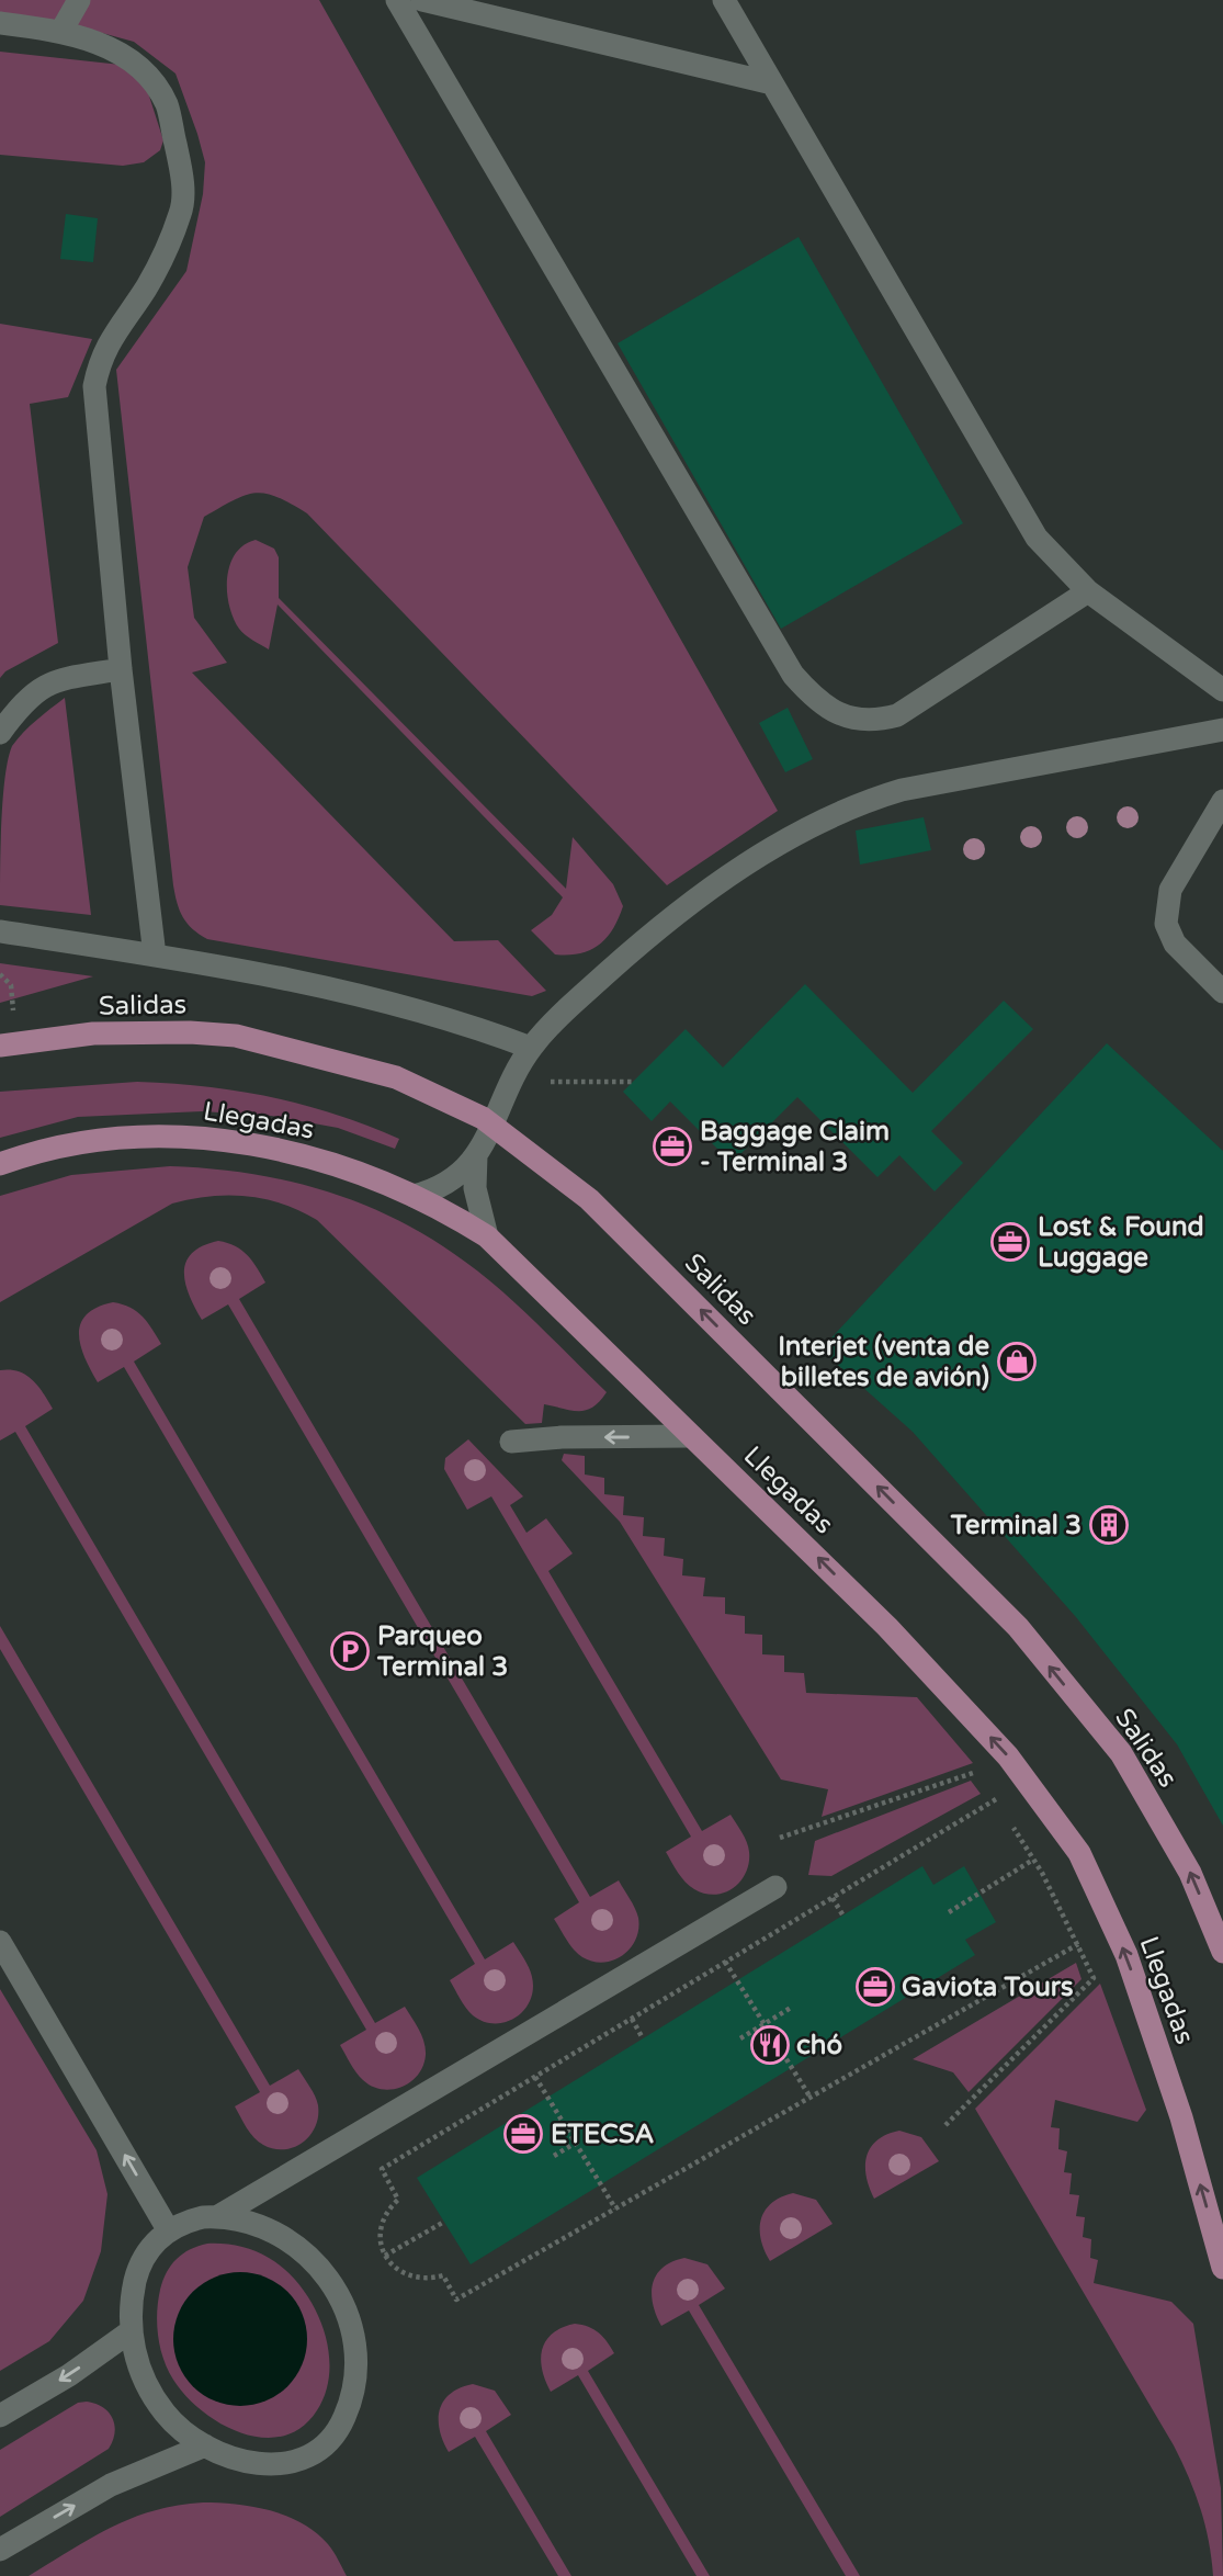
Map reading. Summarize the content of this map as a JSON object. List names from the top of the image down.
{
  "streets": {
    "main road": ["Salidas", "Llegadas"]
  },
  "one_way": ["Salidas", "Llegadas"],
  "places": {
    "office": [
      "Baggage Claim - Terminal 3",
      "Lost & Found Luggage",
      "Gaviota Tours",
      "ETECSA"
    ],
    "shop": ["Interjet (venta de billetes de avión)"],
    "building": ["Terminal 3"],
    "parking": ["Parqueo Terminal 3"],
    "restaurant": ["chó"]
  }
}
